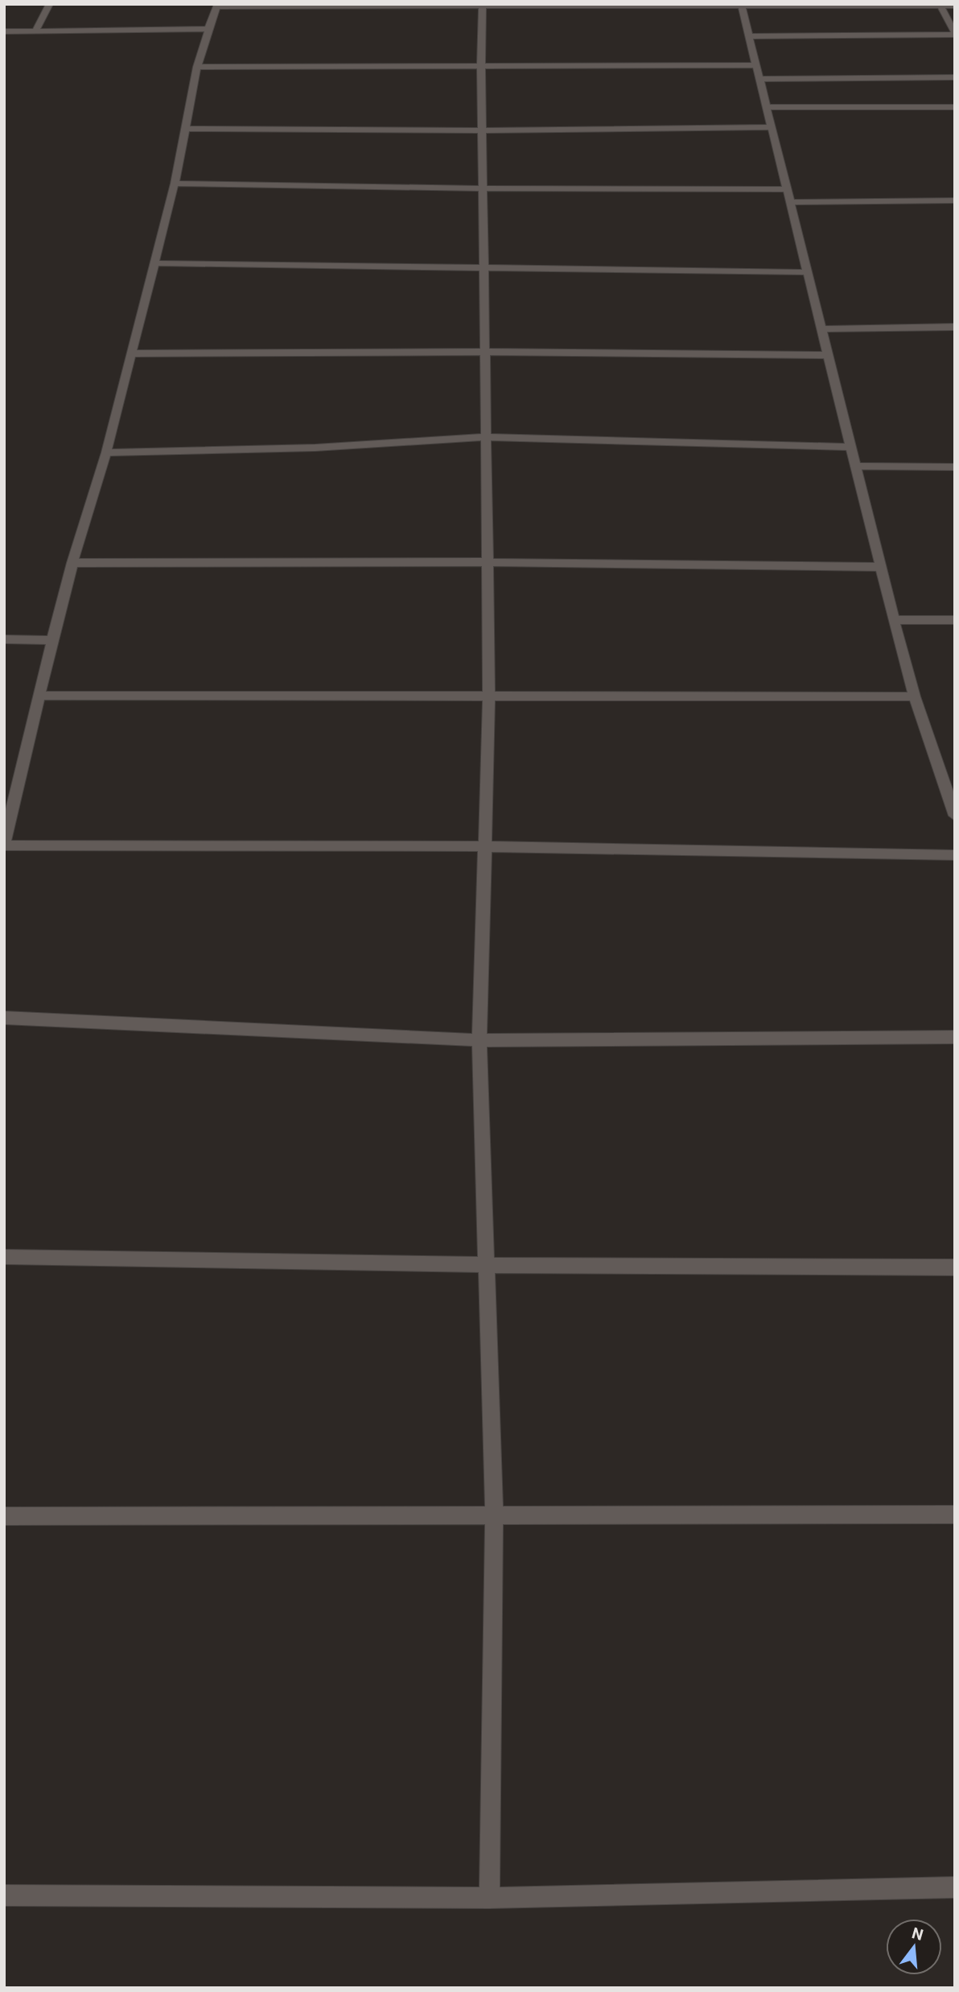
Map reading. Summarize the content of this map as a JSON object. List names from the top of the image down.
{
  "north": "top"
}
